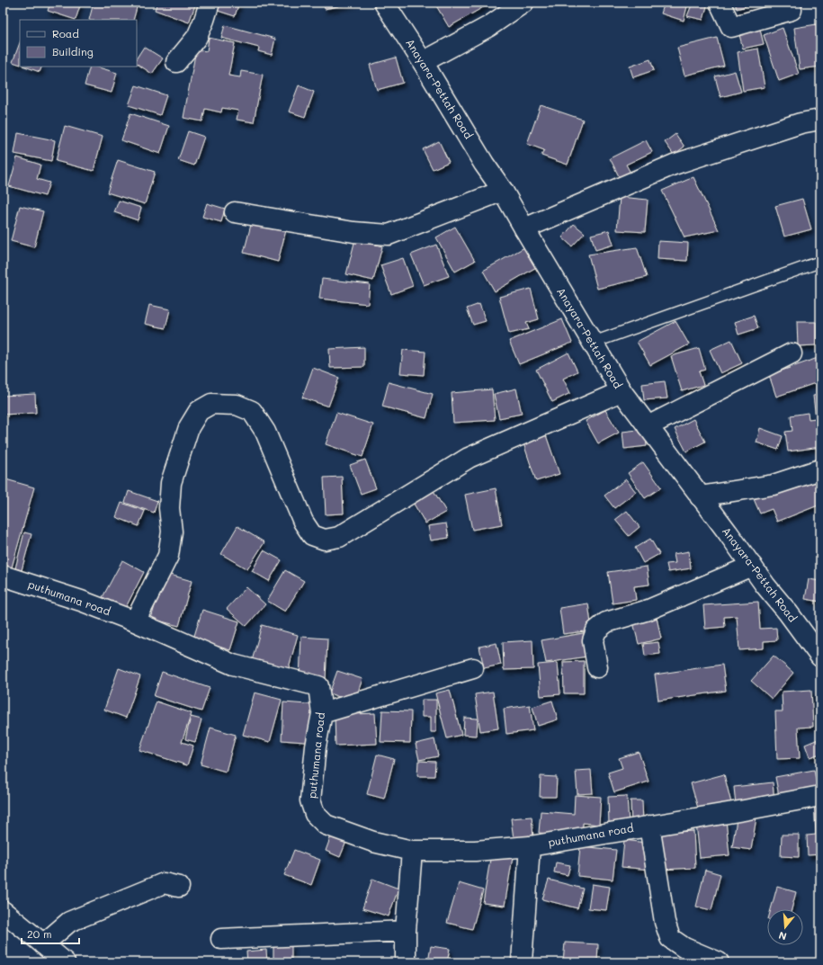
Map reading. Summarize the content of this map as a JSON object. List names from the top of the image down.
{
  "streets": {
    "street": ["Anayara-Pettah Road", "puthumana road"]
  },
  "legend": ["Road", "Building"],
  "scale_bar": "20 m",
  "north": "bottom"
}
